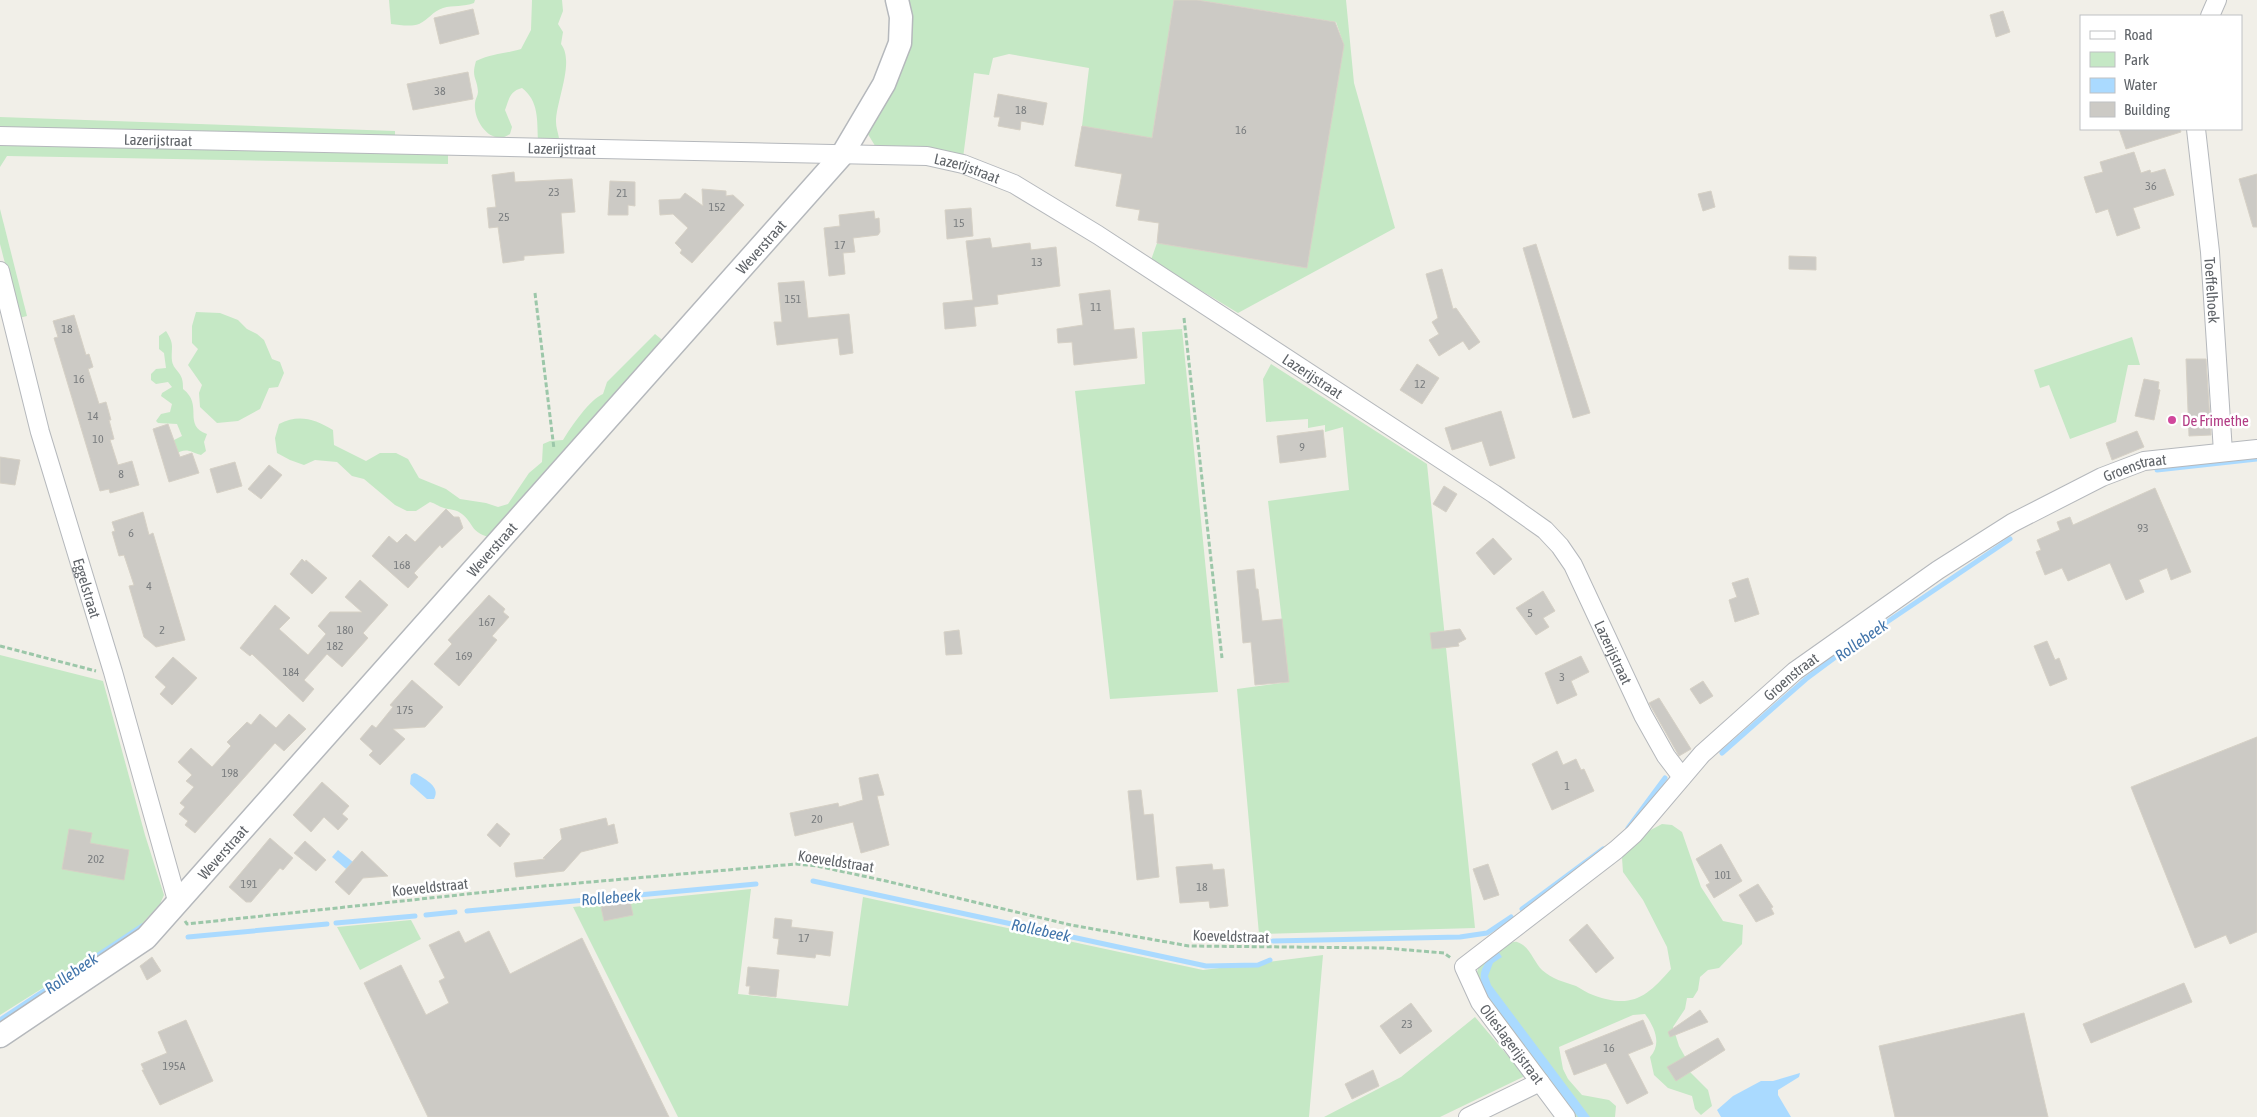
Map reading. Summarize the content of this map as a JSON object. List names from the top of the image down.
{
  "streets": {
    "street": [
      "Lazerijstraat",
      "Weverstraat",
      "Toeffelhoek",
      "Groenstraat",
      "Eggelstraat",
      "Olieslagerijstraat"
    ],
    "path": ["Koeveldstraat"]
  },
  "crossings": [
    ["Lazerijstraat", "Weverstraat"],
    ["Lazerijstraat", "Groenstraat"],
    ["Weverstraat", "Eggelstraat"],
    ["Weverstraat", "Koeveldstraat"],
    ["Toeffelhoek", "Groenstraat"],
    ["Groenstraat", "Koeveldstraat"],
    ["Groenstraat", "Olieslagerijstraat"],
    ["Eggelstraat", "Koeveldstraat"],
    ["Koeveldstraat", "Olieslagerijstraat"]
  ],
  "water": ["Rollebeek"],
  "places": ["De Frimethe"],
  "house_numbers": [
    "38",
    "18",
    "16",
    "36",
    "23",
    "21",
    "152",
    "25",
    "15",
    "17",
    "13",
    "151",
    "11",
    "18",
    "16",
    "12",
    "14",
    "10",
    "9",
    "8",
    "93",
    "6",
    "168",
    "4",
    "5",
    "167",
    "2",
    "180",
    "182",
    "169",
    "184",
    "3",
    "175",
    "198",
    "1",
    "20",
    "202",
    "101",
    "191",
    "18",
    "17",
    "23",
    "16",
    "195A"
  ],
  "legend": [
    "Road",
    "Park",
    "Water",
    "Building"
  ]
}
